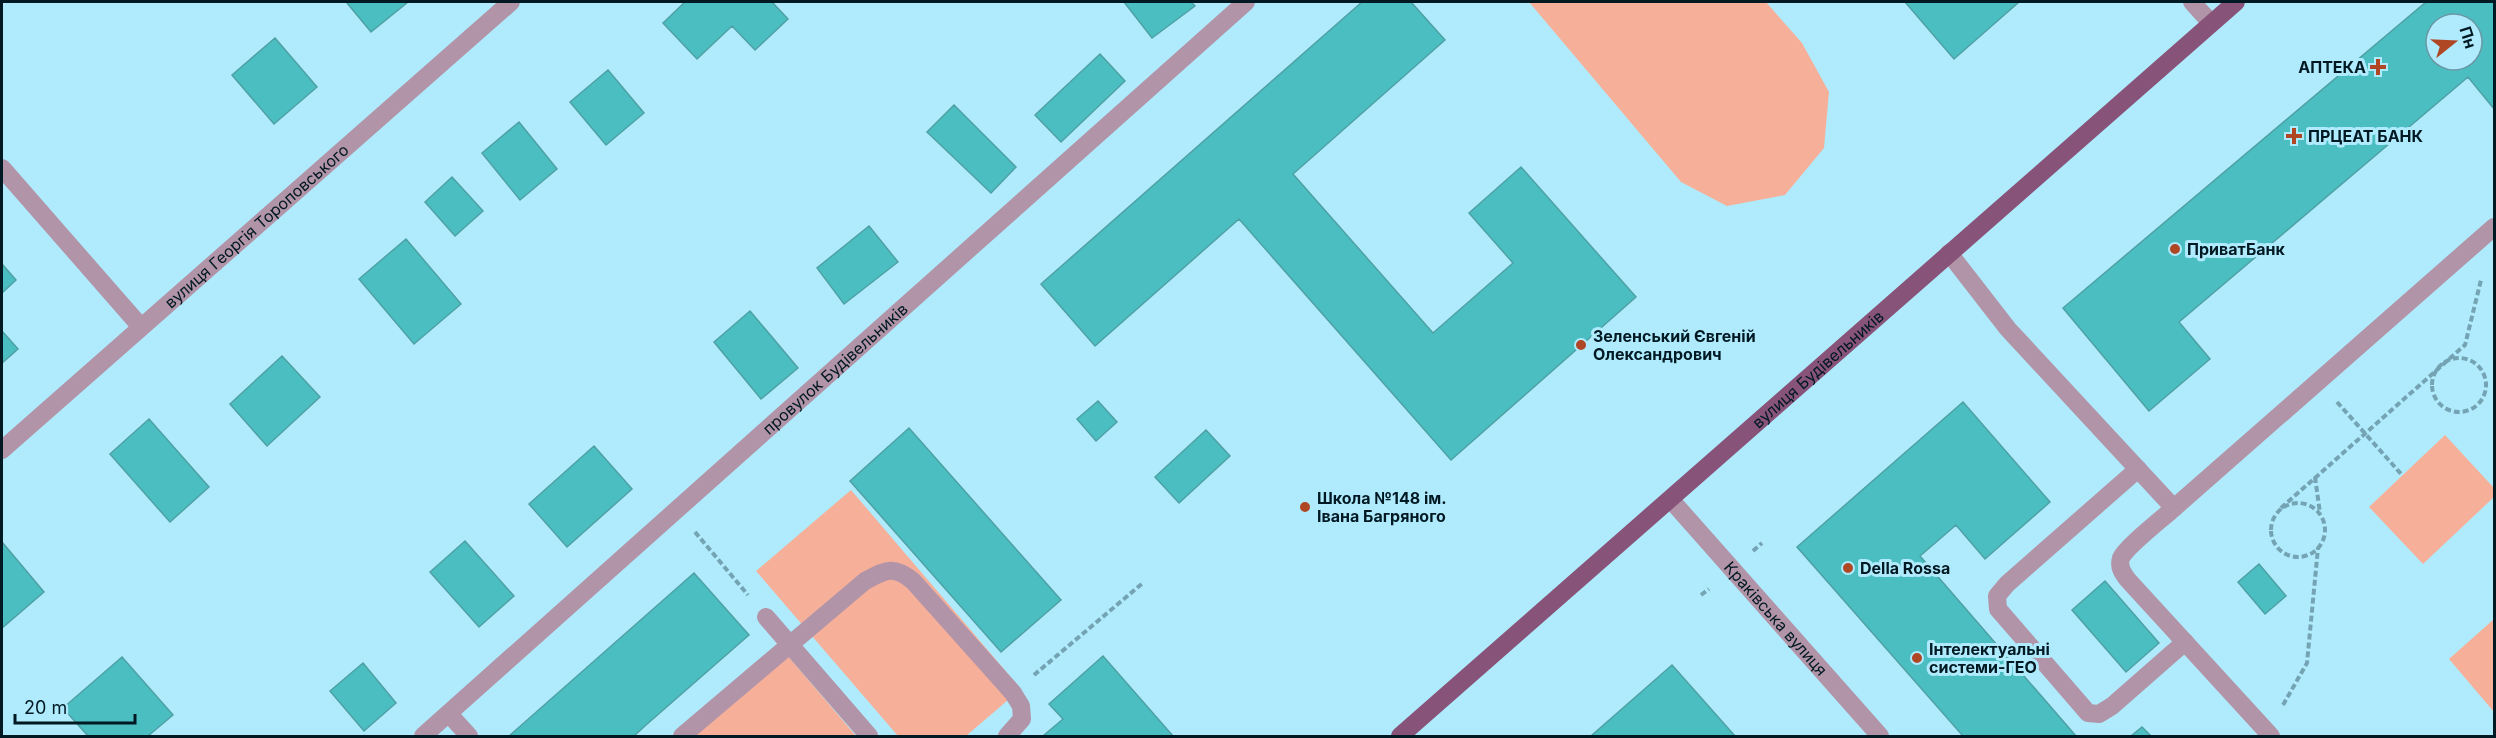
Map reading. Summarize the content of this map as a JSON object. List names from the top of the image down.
{
  "streets": {
    "main road": ["вулиця Будівельників"],
    "street": ["вулиця Георгія Тороповського", "провулок Будівельників", "Краківська вулиця"]
  },
  "crossings": [
    ["вулиця Будівельників", "Краківська вулиця"]
  ],
  "places": {
    "health": ["АПТЕКА", "ПРЦЕАТ БАНК"],
    "other": [
      "ПриватБанк",
      "Зеленський Євгеній Олександрович",
      "Школа №148 ім. Івана Багряного",
      "Della Rossa",
      "Інтелектуальні системи-ГЕО"
    ]
  },
  "scale_bar": "20 m",
  "north": "right"
}
